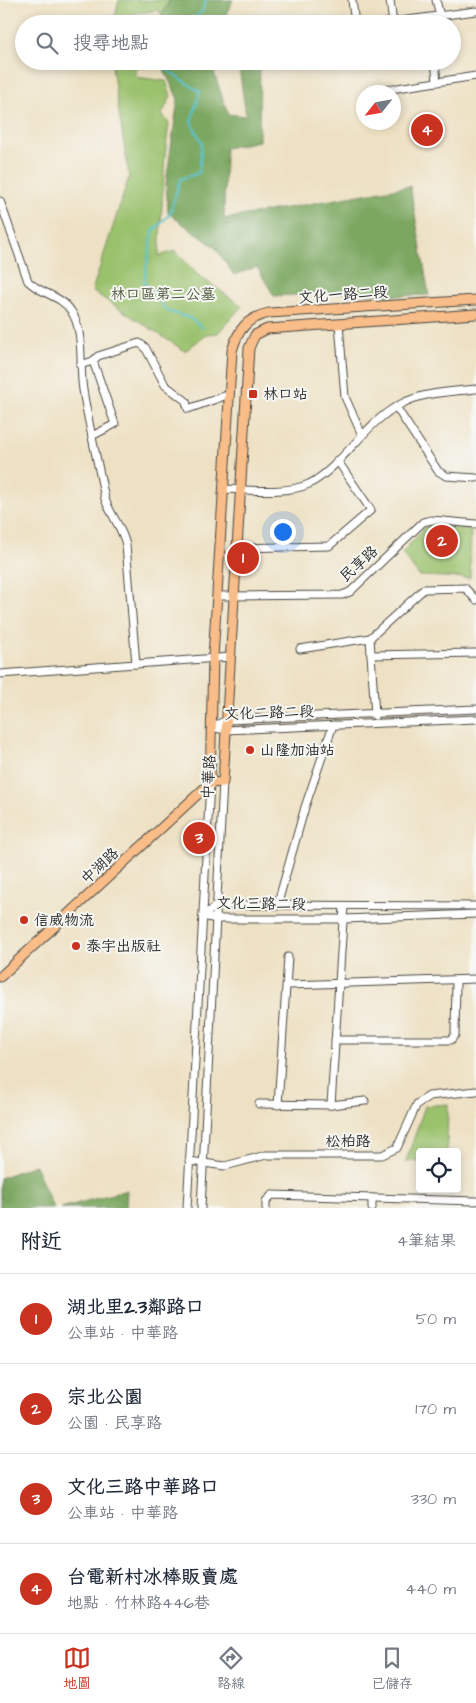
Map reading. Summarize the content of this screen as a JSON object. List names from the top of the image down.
{
  "streets": {
    "main road": ["文化一路二段", "中華路", "中湖路"],
    "street": [
      "民享路",
      "文化二路二段",
      "文化三路二段",
      "松柏路"
    ]
  },
  "crossings": [
    ["文化一路二段", "中華路"],
    ["民享路", "中華路"],
    ["文化二路二段", "中華路"],
    ["中華路", "中湖路"],
    ["中華路", "文化三路二段"],
    ["中華路", "松柏路"]
  ],
  "parks": ["林口區第二公墓"],
  "places": {
    "transit": ["林口站"],
    "other": ["山隆加油站", "信威物流", "泰宇出版社"]
  },
  "north": "bottom left",
  "page": {
    "search": "搜尋地點",
    "pins": [
      "4",
      "2",
      "1",
      "3"
    ],
    "heading": ["附近", "4筆結果"],
    "list": [
      {
        "mark": "1",
        "name": "湖北里2.3鄰路口",
        "note": "公車站 · 中華路",
        "value": "50 m"
      },
      {
        "mark": "2",
        "name": "宗北公園",
        "note": "公園 · 民享路",
        "value": "170 m"
      },
      {
        "mark": "3",
        "name": "文化三路中華路口",
        "note": "公車站 · 中華路",
        "value": "330 m"
      },
      {
        "mark": "4",
        "name": "台電新村冰棒販賣處",
        "note": "地點 · 竹林路446巷",
        "value": "440 m"
      }
    ],
    "nav": ["地圖", "路線", "已儲存"]
  }
}
